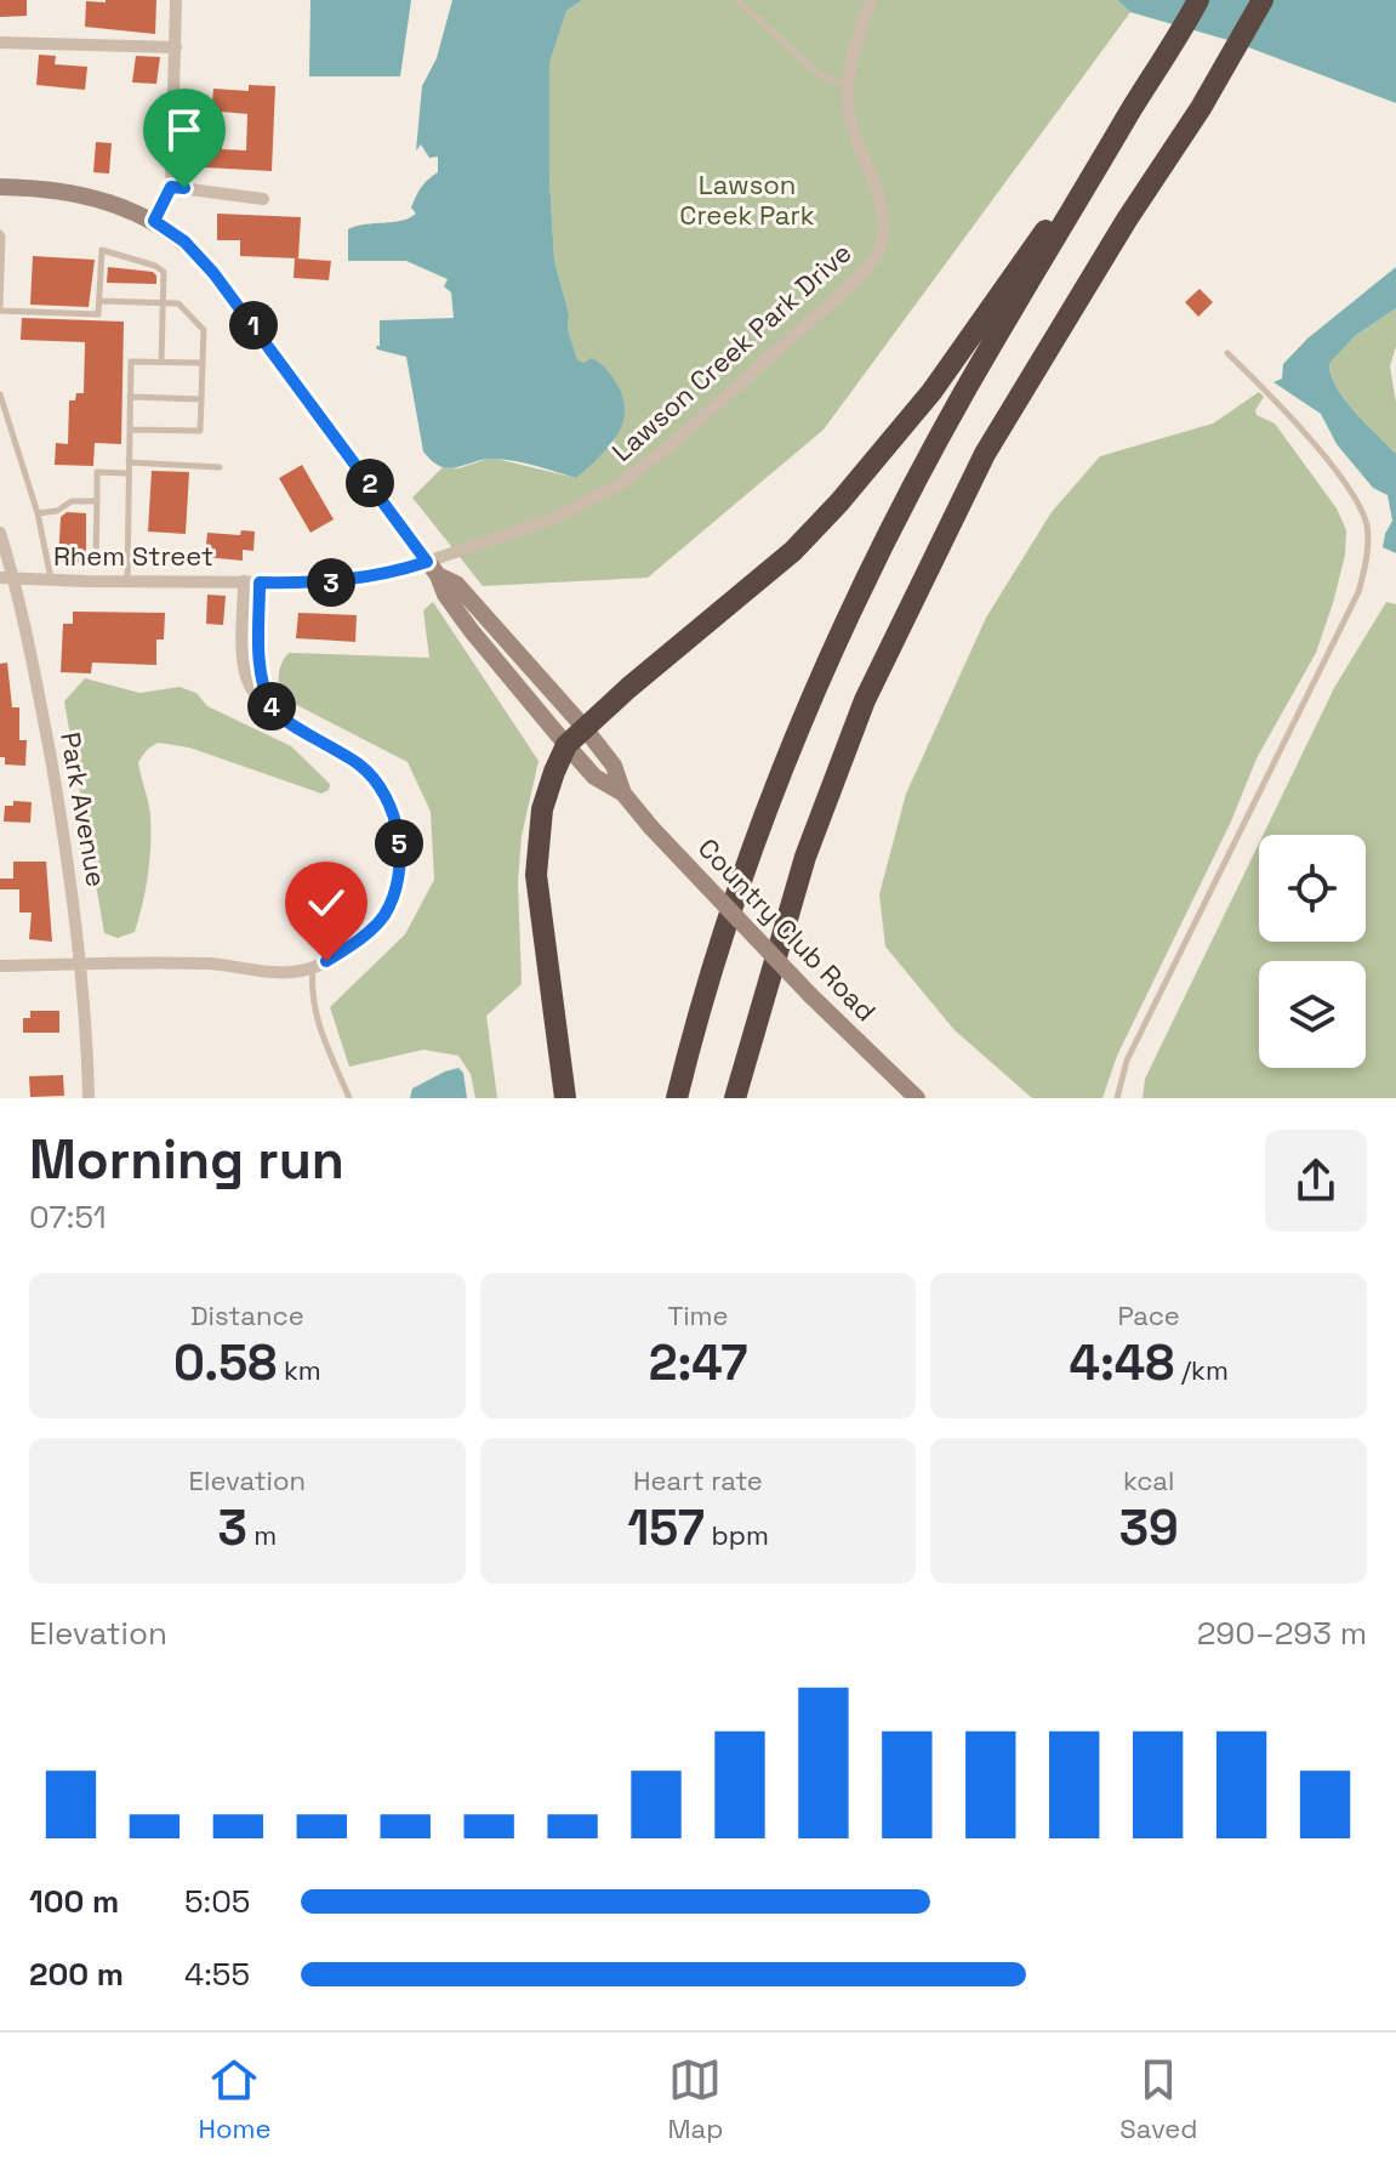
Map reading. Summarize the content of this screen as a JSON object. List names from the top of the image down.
{
  "streets": {
    "main road": ["Country Club Road"],
    "street": ["Lawson Creek Park Drive", "Rhem Street", "Park Avenue"]
  },
  "crossings": [
    ["Lawson Creek Park Drive", "Rhem Street"],
    ["Lawson Creek Park Drive", "Country Club Road"],
    ["Rhem Street", "Park Avenue"],
    ["Rhem Street", "Country Club Road"]
  ],
  "parks": ["Lawson Creek Park"],
  "page": {
    "pins": [
      "1",
      "2",
      "3",
      "4",
      "5"
    ],
    "heading": ["Morning run", "07:51"],
    "stats": [
      ["Distance", "0.58 km"],
      ["Time", "2:47"],
      ["Pace", "4:48 /km"],
      ["Elevation", "3 m"],
      ["Heart rate", "157 bpm"],
      ["kcal", "39"]
    ],
    "chart": ["Elevation", "290–293 m"],
    "list": [
      {
        "name": "100 m",
        "note": "5:05"
      },
      {
        "name": "200 m",
        "note": "4:55"
      }
    ],
    "tabs": ["Home", "Map", "Saved"]
  }
}
